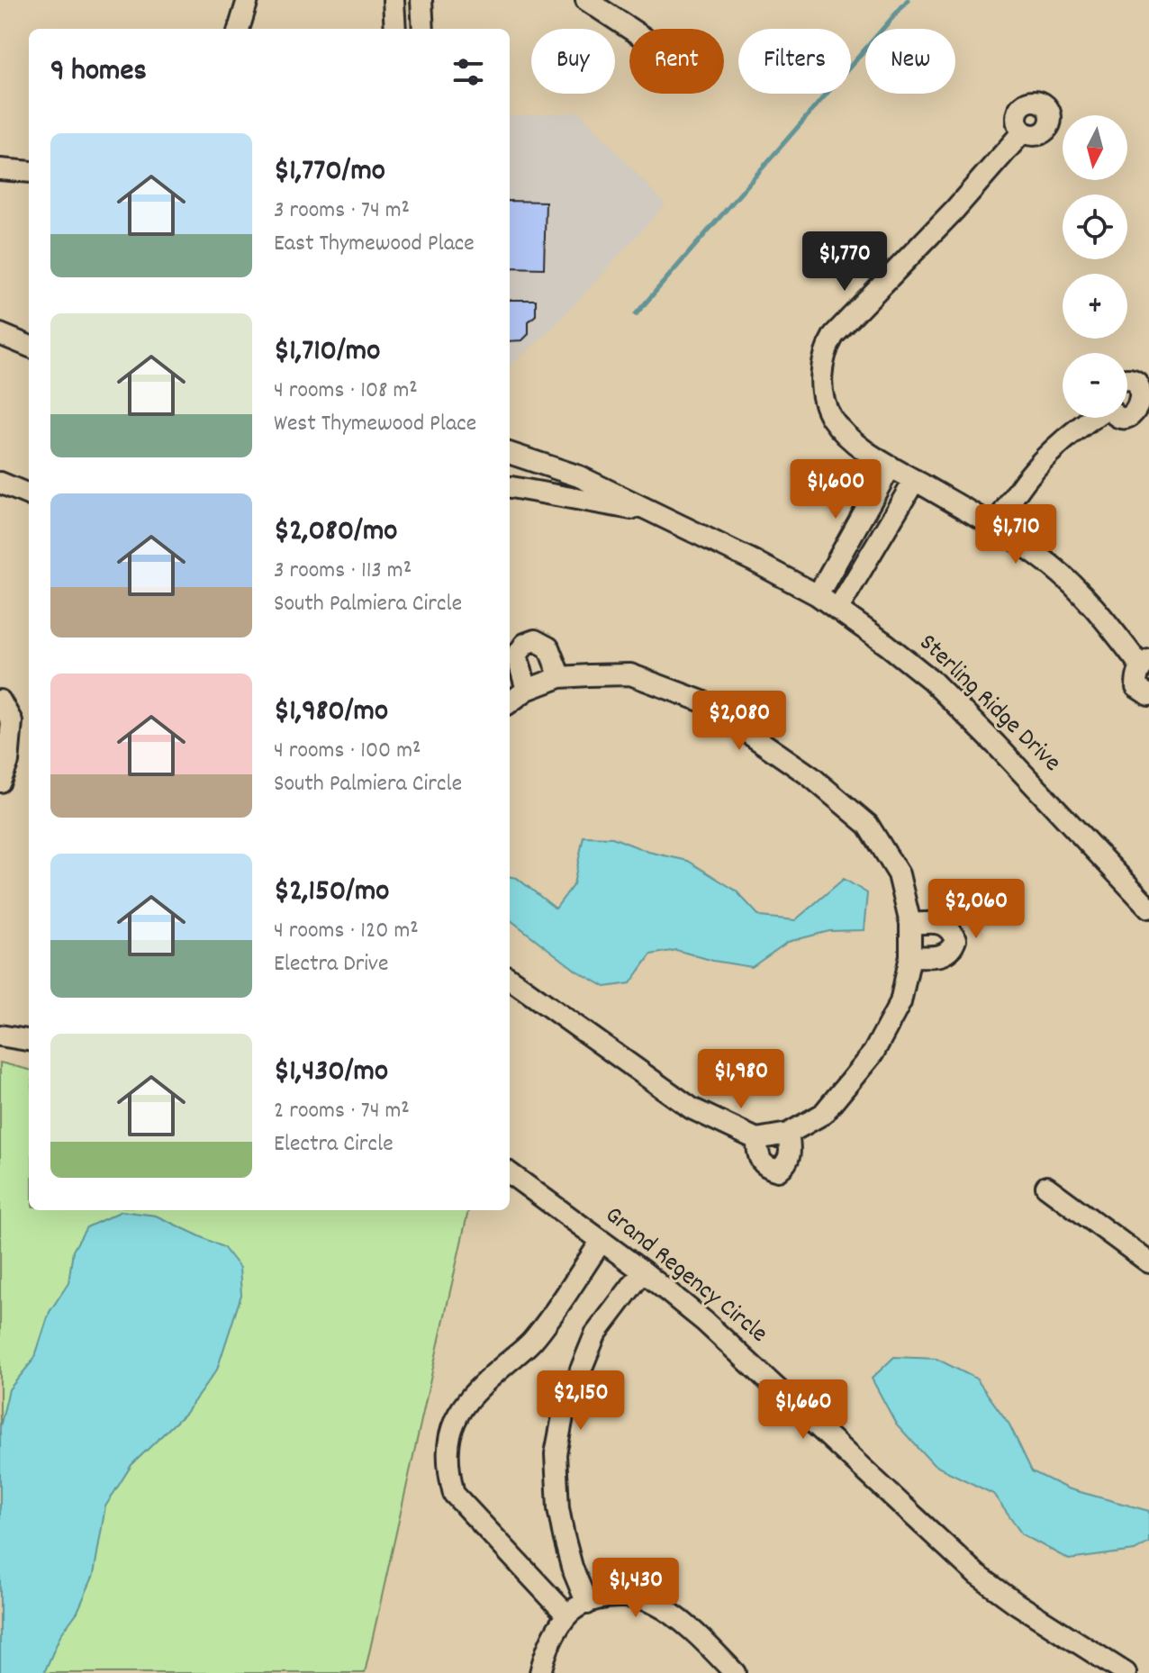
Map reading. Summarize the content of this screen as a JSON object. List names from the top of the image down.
{
  "streets": {
    "street": ["Sterling Ridge Drive", "Grand Regency Circle"]
  },
  "north": "bottom",
  "page": {
    "chip": [
      "Buy",
      "Rent",
      "Filters",
      "New"
    ],
    "heading": "9 homes",
    "map_buttons": ["+", "−"],
    "list": [
      {
        "name": "$1,770/mo",
        "note": "3 rooms · 74 m² · East Thymewood Place"
      },
      {
        "name": "$1,710/mo",
        "note": "4 rooms · 108 m² · West Thymewood Place"
      },
      {
        "name": "$2,080/mo",
        "note": "3 rooms · 113 m² · South Palmiera Circle"
      },
      {
        "name": "$1,980/mo",
        "note": "4 rooms · 100 m² · South Palmiera Circle"
      },
      {
        "name": "$2,150/mo",
        "note": "4 rooms · 120 m² · Electra Drive"
      },
      {
        "name": "$1,430/mo",
        "note": "2 rooms · 74 m² · Electra Circle"
      }
    ],
    "price": [
      "$1,770",
      "$1,600",
      "$1,710",
      "$2,080",
      "$2,060",
      "$1,980",
      "$2,150",
      "$1,660",
      "$1,430"
    ]
  }
}
